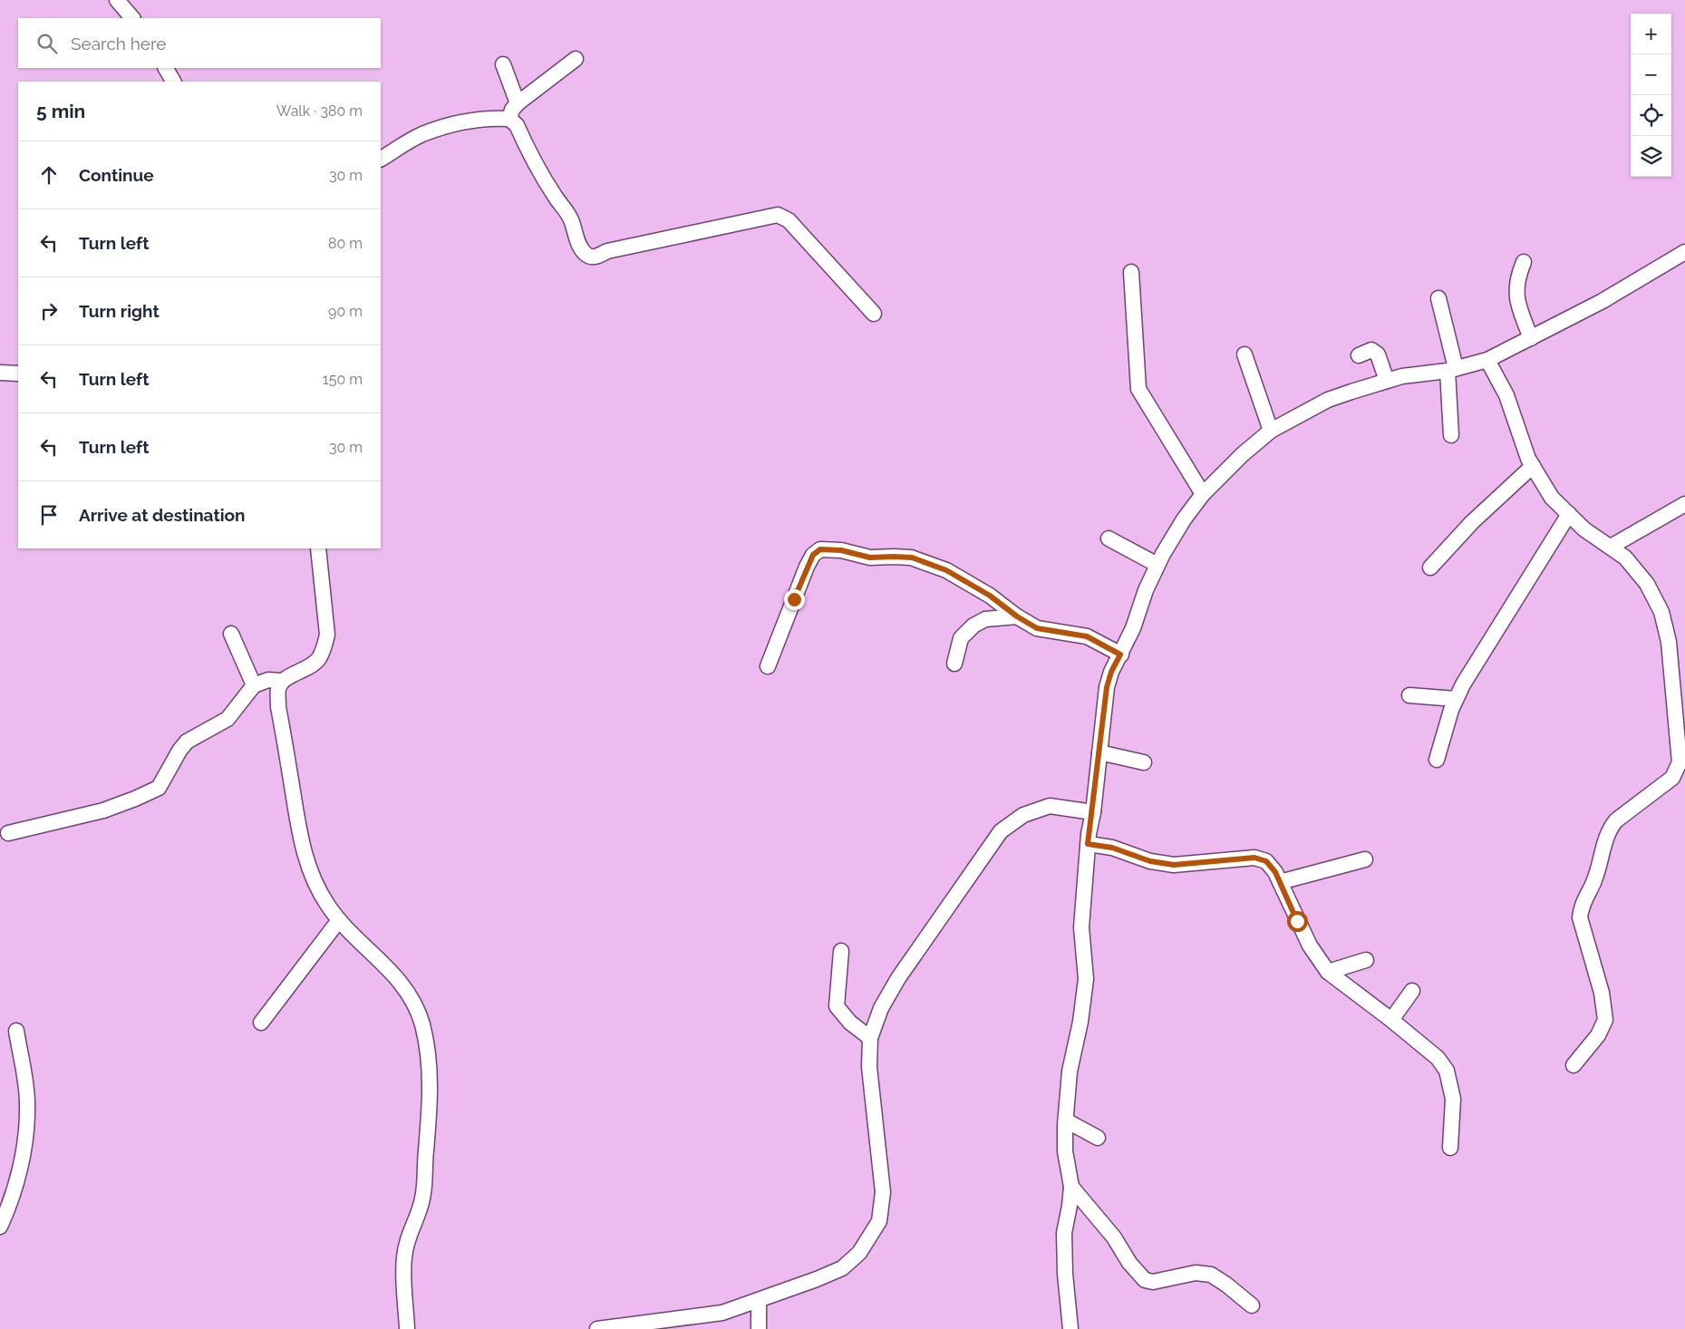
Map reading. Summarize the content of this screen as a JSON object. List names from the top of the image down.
{
  "page": {
    "map_buttons": ["+", "−"],
    "search": "Search here",
    "heading": ["5 min", "Walk · 380 m"],
    "list": [
      ["Continue", "30 m"],
      ["Turn left", "80 m"],
      ["Turn right", "90 m"],
      ["Turn left", "150 m"],
      ["Turn left", "30 m"],
      "Arrive at destination"
    ]
  }
}
